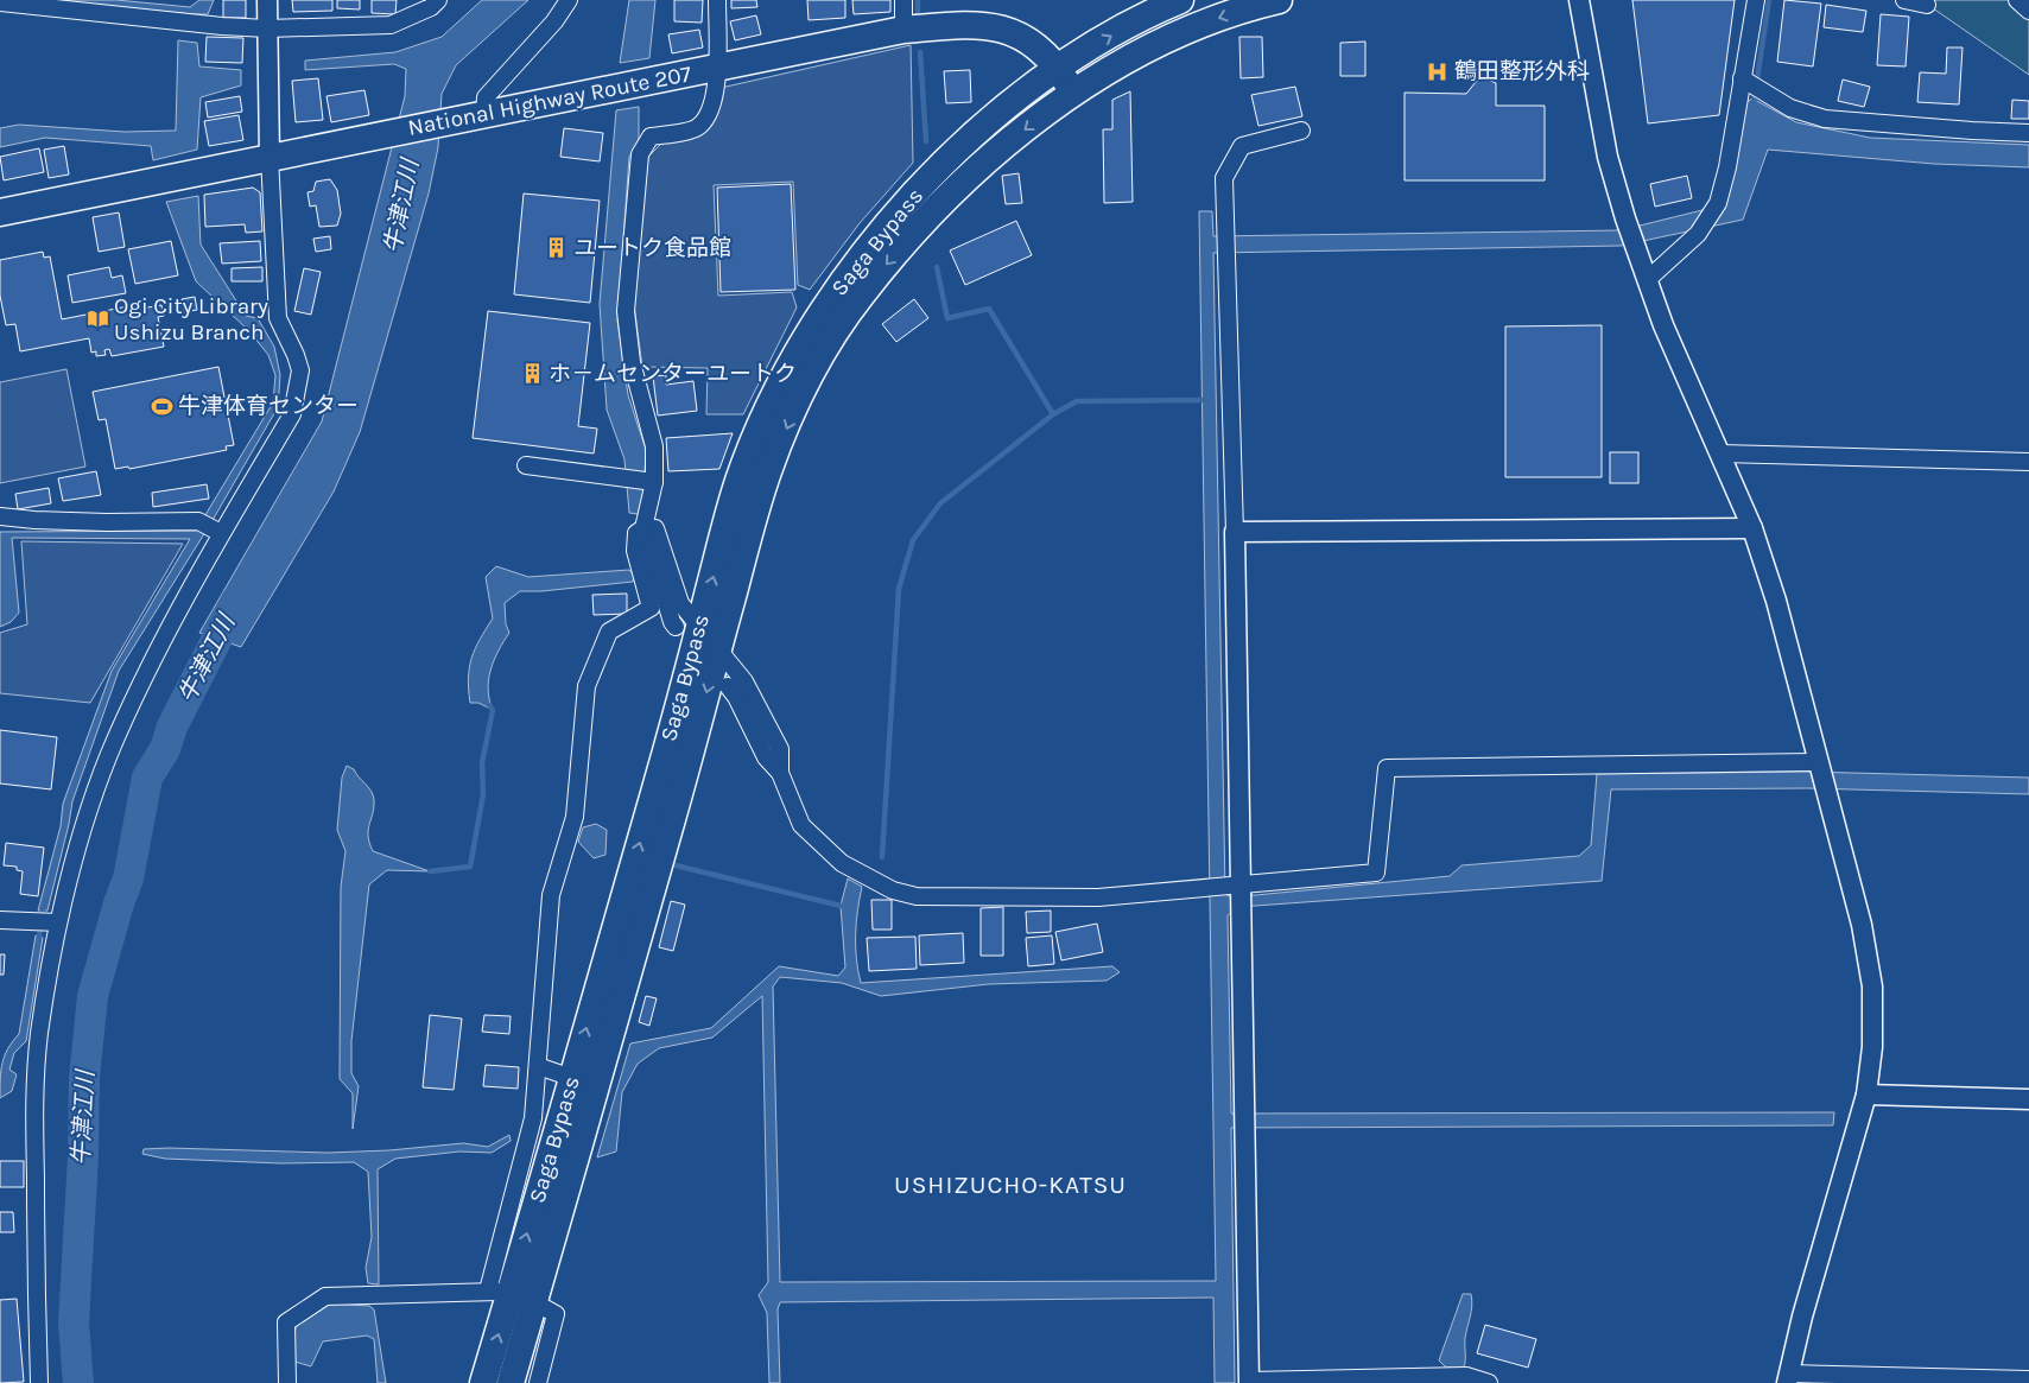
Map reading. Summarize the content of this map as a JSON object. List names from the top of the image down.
{
  "streets": {
    "highway": ["National Highway Route 207", "Saga Bypass"]
  },
  "crossings": [
    ["National Highway Route 207", "Saga Bypass"]
  ],
  "districts": ["USHIZUCHO-KATSU"],
  "water": ["牛津江川"],
  "places": {
    "hospital": ["鶴田整形外科"],
    "building": ["ユートク食品館", "ホ－ムセンターユートク"],
    "library": ["Ogi City Library Ushizu Branch"],
    "sports": ["牛津体育センター"]
  }
}
